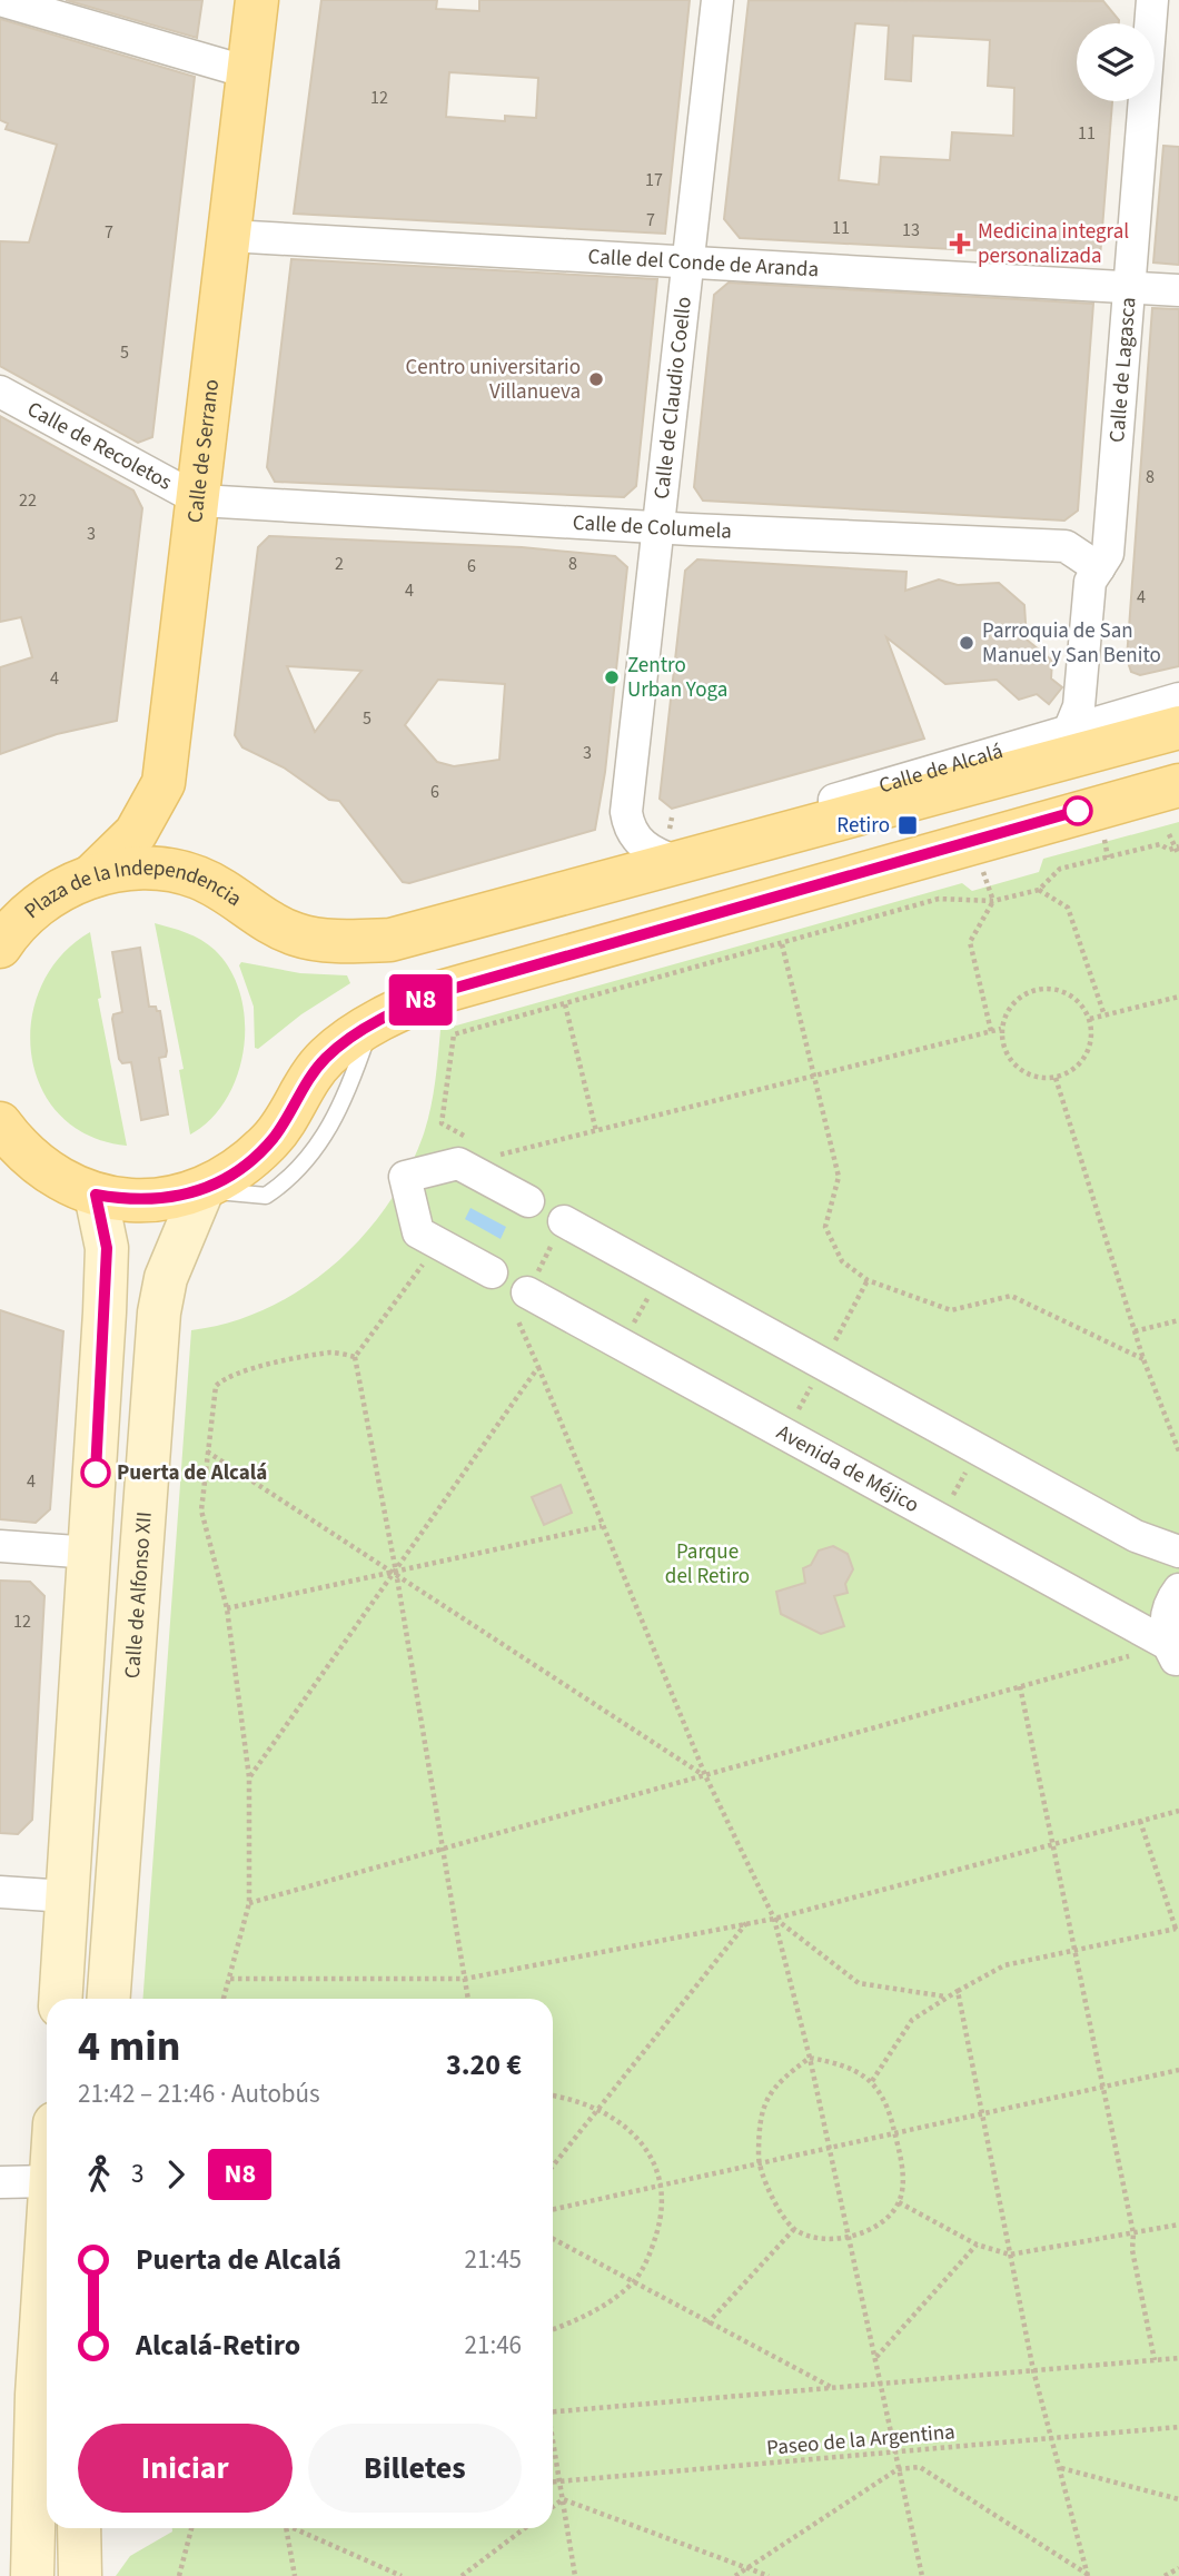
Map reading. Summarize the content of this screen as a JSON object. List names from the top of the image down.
{
  "streets": {
    "main road": [
      "Calle de Serrano",
      "Calle de Alcalá",
      "Plaza de la Independencia",
      "Calle de Alfonso XII"
    ],
    "street": [
      "Calle del Conde de Aranda",
      "Calle de Lagasca",
      "Calle de Claudio Coello",
      "Calle de Recoletos",
      "Calle de Columela",
      "Avenida de Méjico"
    ],
    "path": ["Paseo de la Argentina"]
  },
  "crossings": [
    ["Calle del Conde de Aranda", "Calle de Lagasca"],
    ["Calle del Conde de Aranda", "Calle de Claudio Coello"],
    ["Calle del Conde de Aranda", "Calle de Serrano"],
    ["Calle de Lagasca", "Calle de Columela"],
    ["Calle de Lagasca", "Calle de Alcalá"],
    ["Calle de Claudio Coello", "Calle de Columela"],
    ["Calle de Claudio Coello", "Calle de Alcalá"],
    ["Calle de Recoletos", "Calle de Serrano"],
    ["Calle de Recoletos", "Calle de Columela"],
    ["Calle de Serrano", "Calle de Columela"],
    ["Calle de Serrano", "Plaza de la Independencia"],
    ["Calle de Alcalá", "Plaza de la Independencia"]
  ],
  "parks": ["Parque del Retiro"],
  "places": {
    "health": ["Medicina integral personalizada"],
    "other": [
      "Centro universitario Villanueva",
      "Parroquia de San Manuel y San Benito",
      "Zentro Urban Yoga",
      "Puerta de Alcalá"
    ],
    "transit": ["Retiro"]
  },
  "lines": ["bus line N8"],
  "house_numbers": [
    "12",
    "11",
    "17",
    "7",
    "11",
    "13",
    "7",
    "5",
    "8",
    "22",
    "3",
    "2",
    "8",
    "6",
    "4",
    "4",
    "4",
    "5",
    "3",
    "6",
    "4",
    "12"
  ],
  "page": {
    "on_map": "N8",
    "heading": ["4 min", "21:42 – 21:46 · Autobús", "3.20 €"],
    "legs": ["3", "N8"],
    "list": [
      {
        "name": "Puerta de Alcalá",
        "value": "21:45"
      },
      {
        "name": "Alcalá-Retiro",
        "value": "21:46"
      }
    ],
    "buttons": ["Iniciar", "Billetes"]
  }
}
